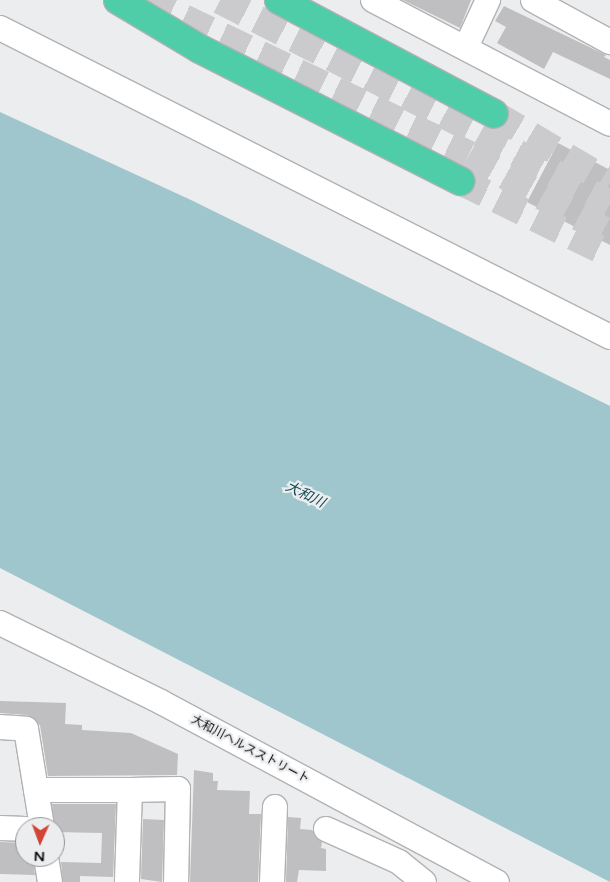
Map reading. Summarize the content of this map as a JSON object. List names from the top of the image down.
{
  "streets": {
    "street": ["大和川ヘルスストリート"]
  },
  "water": ["大和川"],
  "north": "bottom"
}
